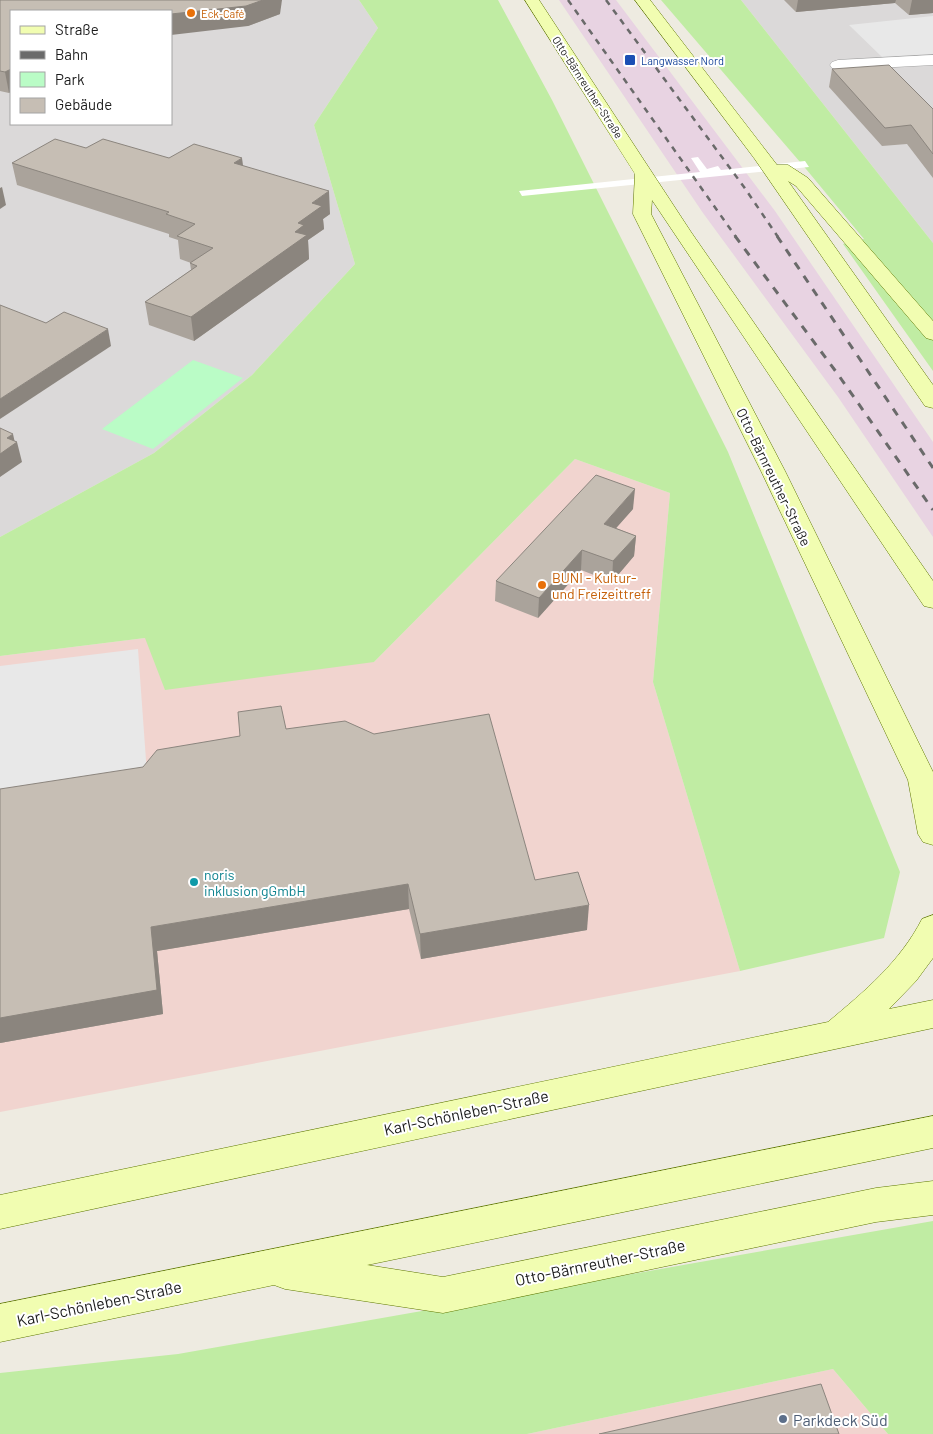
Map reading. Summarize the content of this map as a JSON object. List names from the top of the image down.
{
  "streets": {
    "main road": ["Otto-Bärnreuther-Straße", "Karl-Schönleben-Straße"]
  },
  "crossings": [
    ["Otto-Bärnreuther-Straße", "Karl-Schönleben-Straße"]
  ],
  "places": {
    "other": [
      "Eck-Café",
      "BUNI - Kultur- und Freizeittreff",
      "noris inklusion gGmbH",
      "Parkdeck Süd"
    ],
    "transit": ["Langwasser Nord"]
  },
  "legend": [
    "Straße",
    "Bahn",
    "Park",
    "Gebäude"
  ]
}
